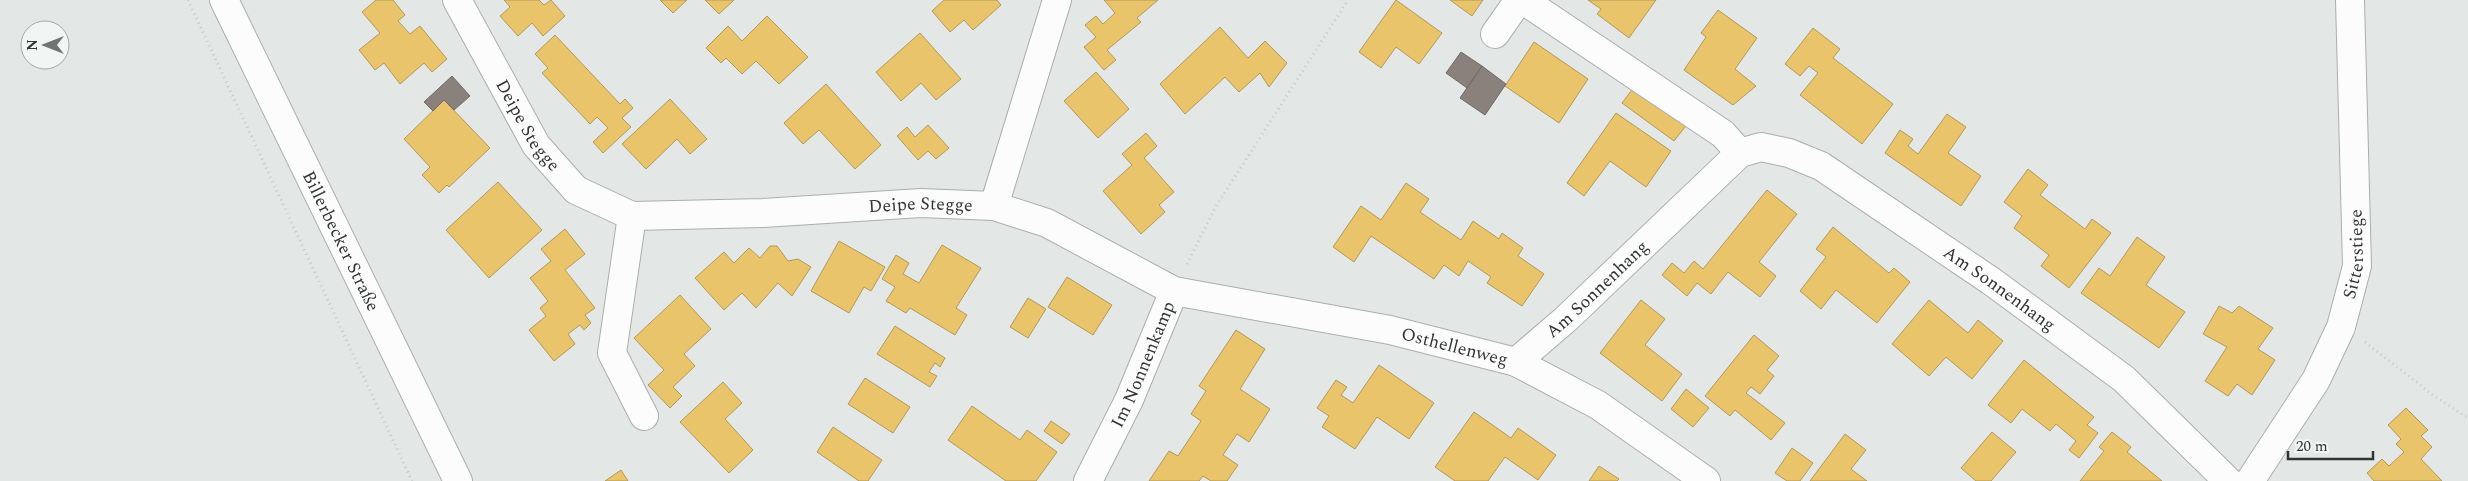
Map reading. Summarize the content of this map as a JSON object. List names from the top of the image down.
{
  "streets": {
    "street": [
      "Deipe Stegge",
      "Billerbecker Straße",
      "Sitterstiege",
      "Am Sonnenhang",
      "Osthellenweg",
      "Im Nonnenkamp"
    ]
  },
  "crossings": [
    ["Deipe Stegge", "Im Nonnenkamp"],
    ["Am Sonnenhang", "Osthellenweg"],
    ["Osthellenweg", "Im Nonnenkamp"]
  ],
  "scale_bar": "20 m",
  "north": "left"
}
